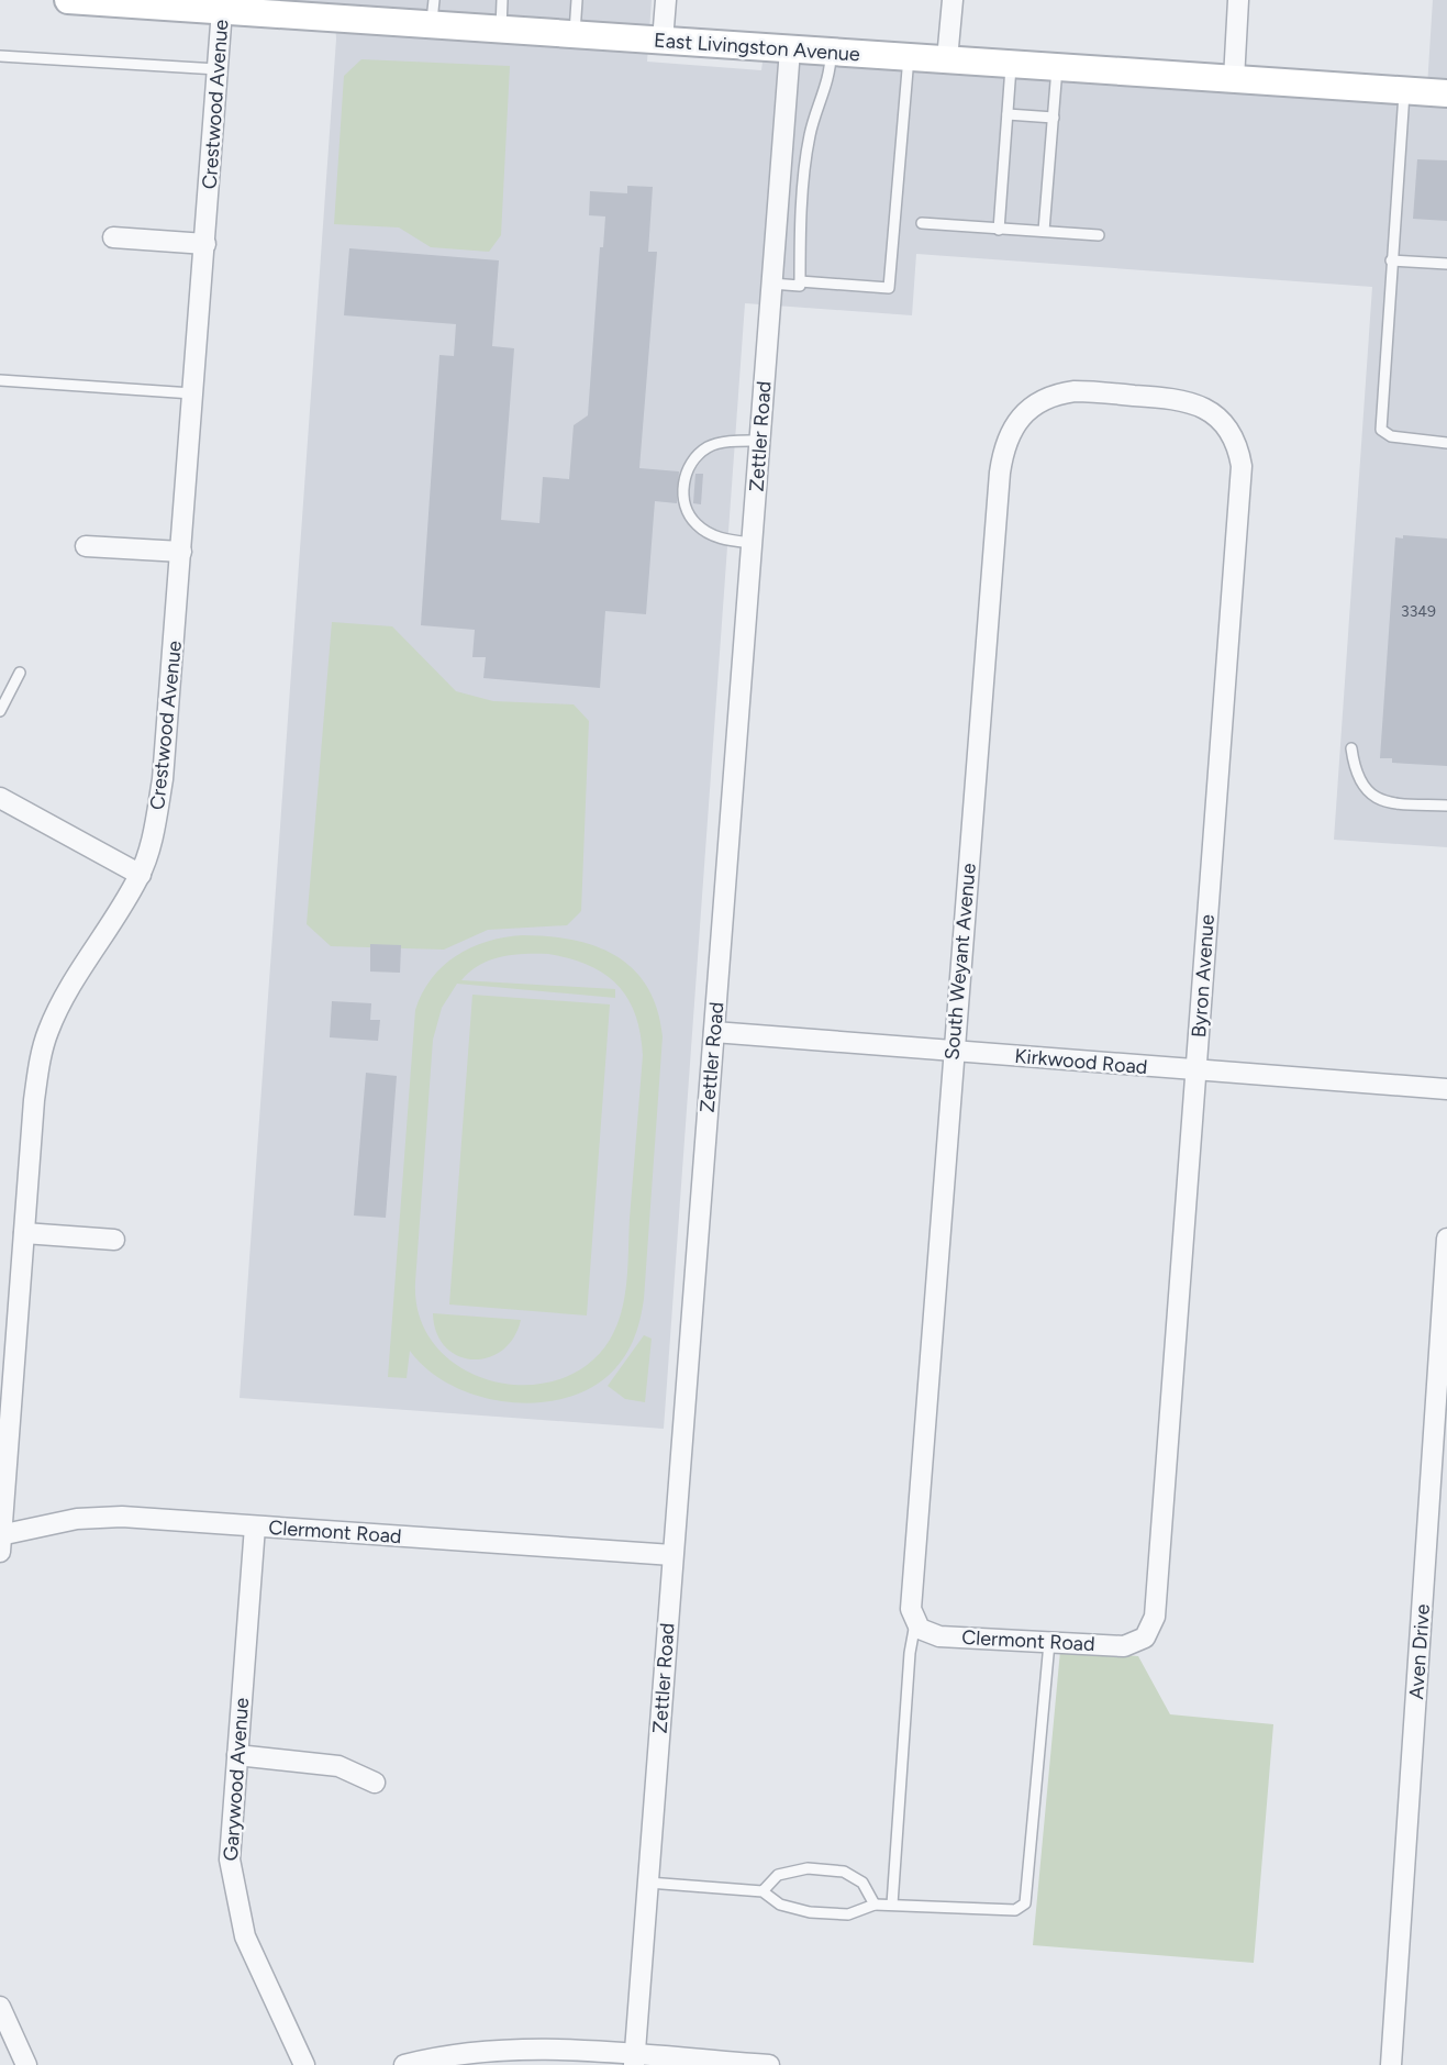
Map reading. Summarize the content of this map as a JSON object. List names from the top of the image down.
{
  "streets": {
    "main road": ["East Livingston Avenue"],
    "street": [
      "Crestwood Avenue",
      "Zettler Road",
      "South Weyant Avenue",
      "Byron Avenue",
      "Kirkwood Road",
      "Clermont Road",
      "Aven Drive",
      "Garywood Avenue"
    ]
  },
  "crossings": [
    ["East Livingston Avenue", "Crestwood Avenue"],
    ["East Livingston Avenue", "Zettler Road"],
    ["Crestwood Avenue", "Clermont Road"],
    ["Zettler Road", "Kirkwood Road"],
    ["Zettler Road", "Clermont Road"],
    ["South Weyant Avenue", "Byron Avenue"],
    ["South Weyant Avenue", "Kirkwood Road"],
    ["South Weyant Avenue", "Clermont Road"],
    ["Byron Avenue", "Kirkwood Road"],
    ["Byron Avenue", "Clermont Road"],
    ["Clermont Road", "Garywood Avenue"]
  ],
  "house_numbers": ["3349"]
}
